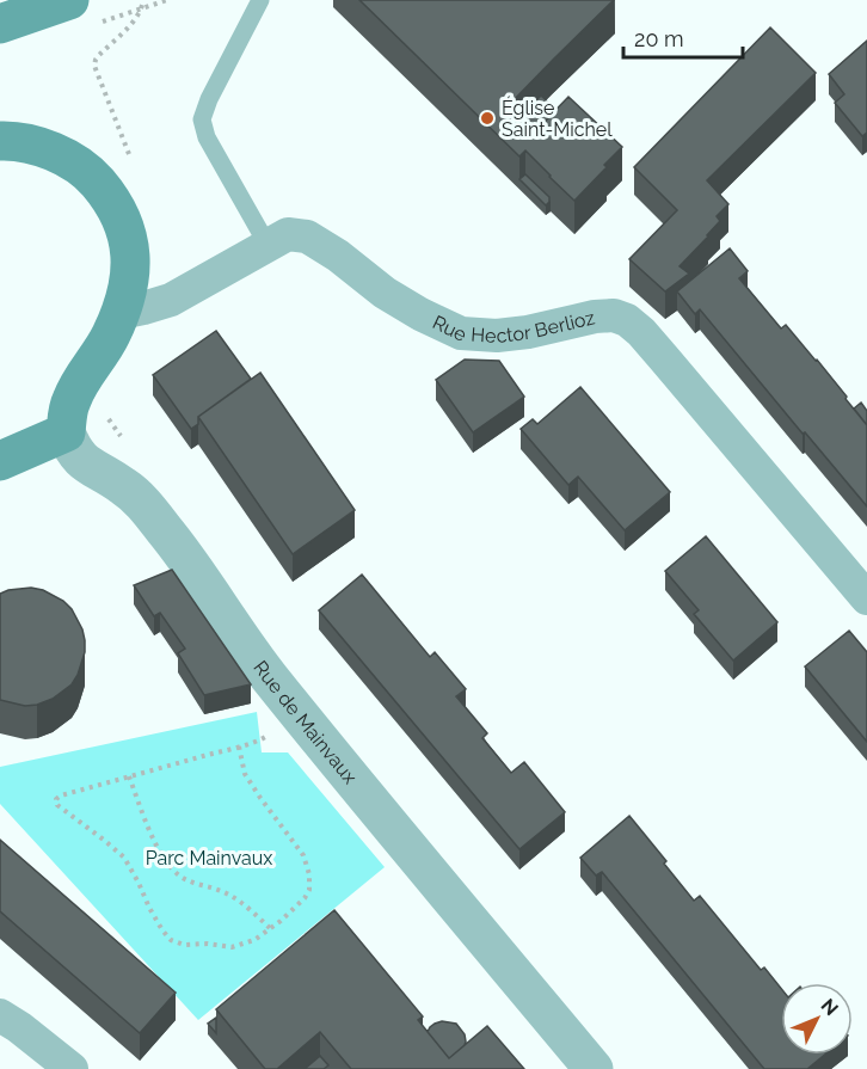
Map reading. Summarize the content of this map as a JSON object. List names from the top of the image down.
{
  "streets": {
    "street": ["Rue Hector Berlioz", "Rue de Mainvaux"]
  },
  "parks": ["Parc Mainvaux"],
  "places": ["Église Saint-Michel"],
  "scale_bar": "20 m",
  "north": "top right"
}
